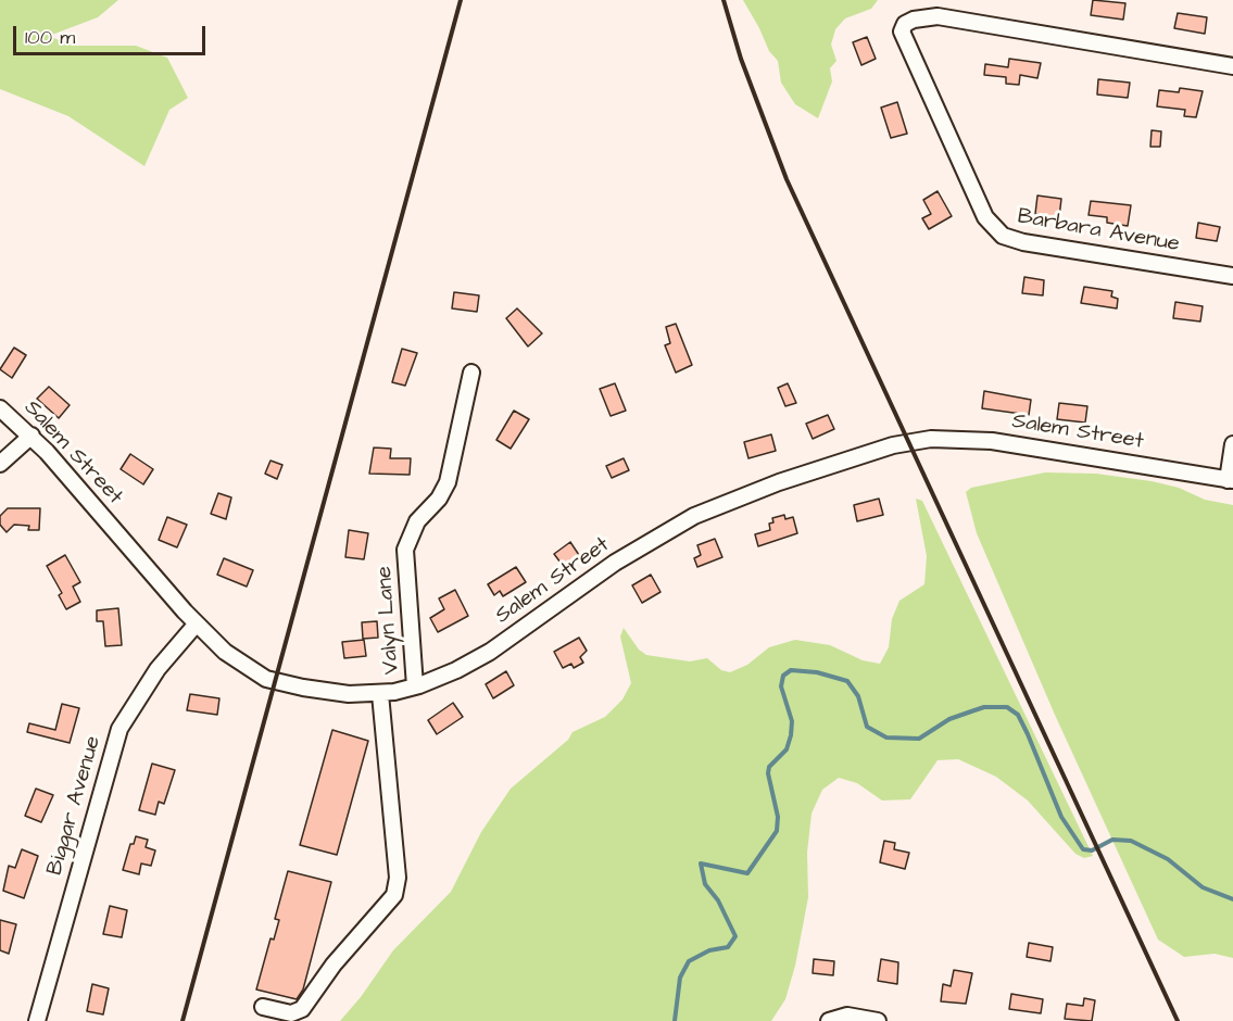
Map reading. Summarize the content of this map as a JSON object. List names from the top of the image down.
{
  "streets": {
    "street": [
      "Barbara Avenue",
      "Salem Street",
      "Valyn Lane",
      "Biggar Avenue"
    ]
  },
  "crossings": [
    ["Salem Street", "Valyn Lane"],
    ["Salem Street", "Biggar Avenue"]
  ],
  "scale_bar": "100 m"
}
